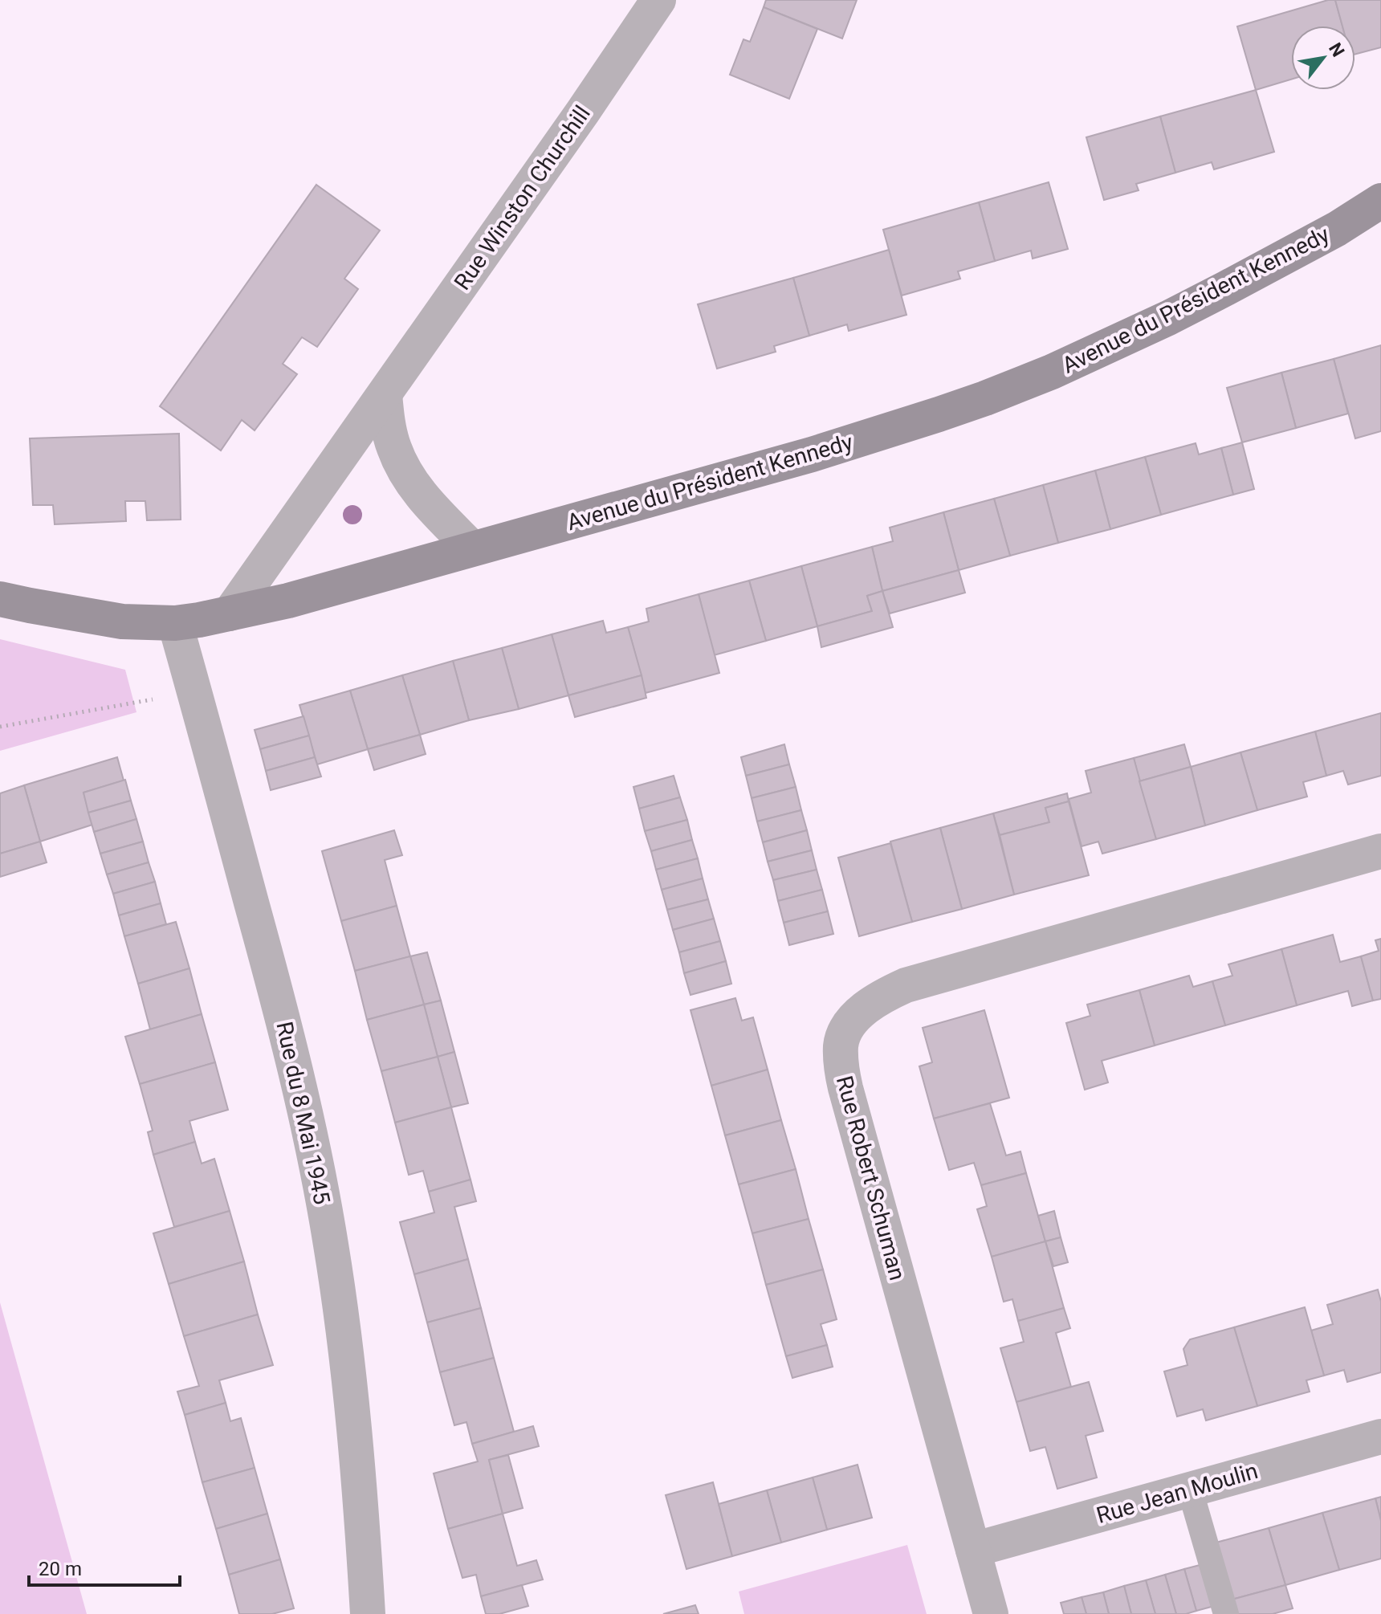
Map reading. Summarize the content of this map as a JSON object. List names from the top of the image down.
{
  "streets": {
    "street": [
      "Rue Winston Churchill",
      "Avenue du Président Kennedy",
      "Rue du 8 Mai 1945",
      "Rue Robert Schuman",
      "Rue Jean Moulin"
    ]
  },
  "crossings": [
    ["Rue Winston Churchill", "Avenue du Président Kennedy"],
    ["Avenue du Président Kennedy", "Rue du 8 Mai 1945"],
    ["Rue Robert Schuman", "Rue Jean Moulin"]
  ],
  "scale_bar": "20 m",
  "north": "top right"
}
